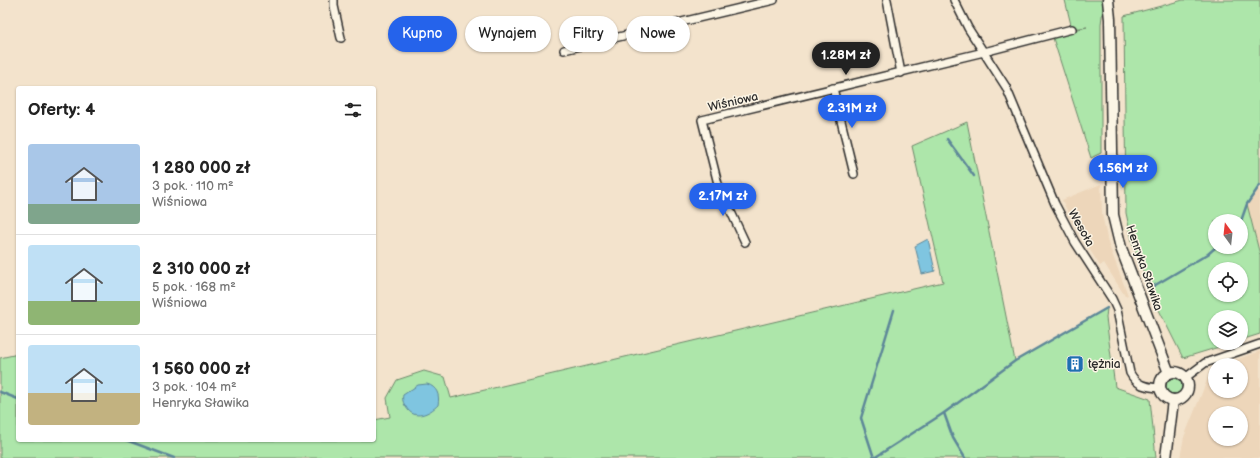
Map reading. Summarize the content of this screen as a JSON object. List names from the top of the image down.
{
  "streets": {
    "main road": ["Henryka Sławika"],
    "street": ["Wiśniowa", "Wesoła"]
  },
  "crossings": [
    ["Wiśniowa", "Wesoła"],
    ["Wesoła", "Henryka Sławika"]
  ],
  "places": {
    "building": ["tężnia"]
  },
  "north": "top",
  "page": {
    "chip": [
      "Kupno",
      "Wynajem",
      "Filtry",
      "Nowe"
    ],
    "price": [
      "1.28M zł",
      "2.31M zł",
      "1.56M zł",
      "2.17M zł"
    ],
    "heading": "Oferty: 4",
    "list": [
      {
        "name": "1 280 000 zł",
        "note": "3 pok. · 110 m² · Wiśniowa"
      },
      {
        "name": "2 310 000 zł",
        "note": "5 pok. · 168 m² · Wiśniowa"
      },
      {
        "name": "1 560 000 zł",
        "note": "3 pok. · 104 m² · Henryka Sławika"
      }
    ],
    "map_buttons": ["+", "−"]
  }
}
